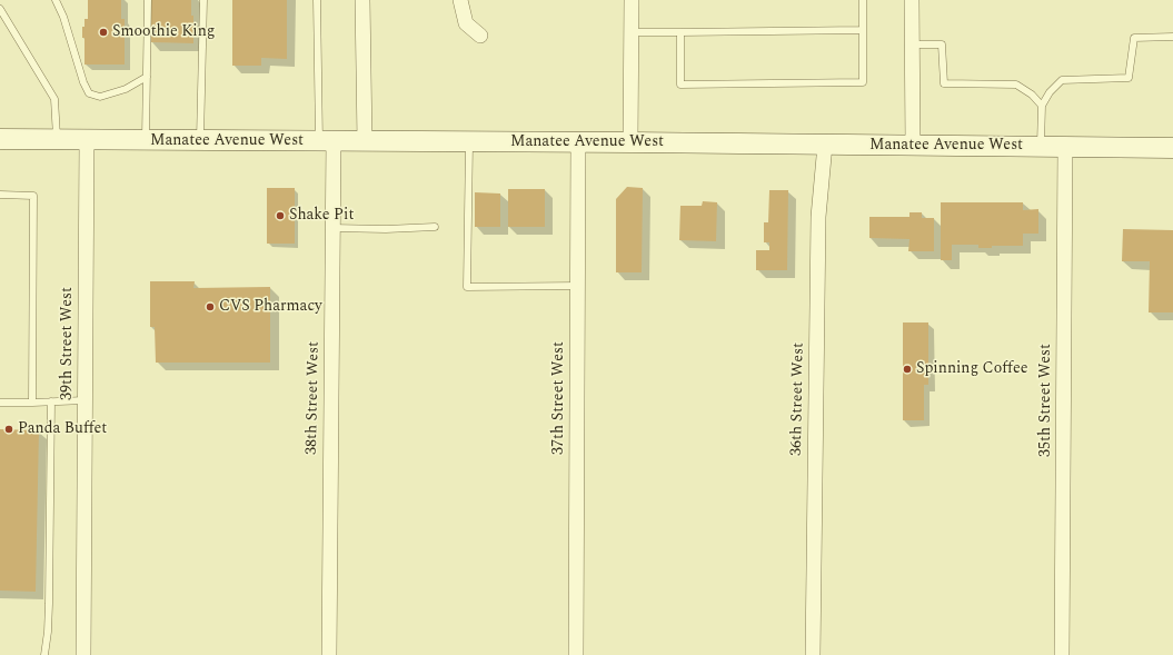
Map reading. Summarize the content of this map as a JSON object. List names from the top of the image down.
{
  "streets": {
    "main road": ["Manatee Avenue West"],
    "street": [
      "39th Street West",
      "38th Street West",
      "37th Street West",
      "36th Street West",
      "35th Street West"
    ]
  },
  "crossings": [
    ["Manatee Avenue West", "39th Street West"],
    ["Manatee Avenue West", "38th Street West"],
    ["Manatee Avenue West", "37th Street West"],
    ["Manatee Avenue West", "36th Street West"],
    ["Manatee Avenue West", "35th Street West"]
  ],
  "places": [
    "Smoothie King",
    "Shake Pit",
    "CVS Pharmacy",
    "Spinning Coffee",
    "Panda Buffet"
  ]
}
